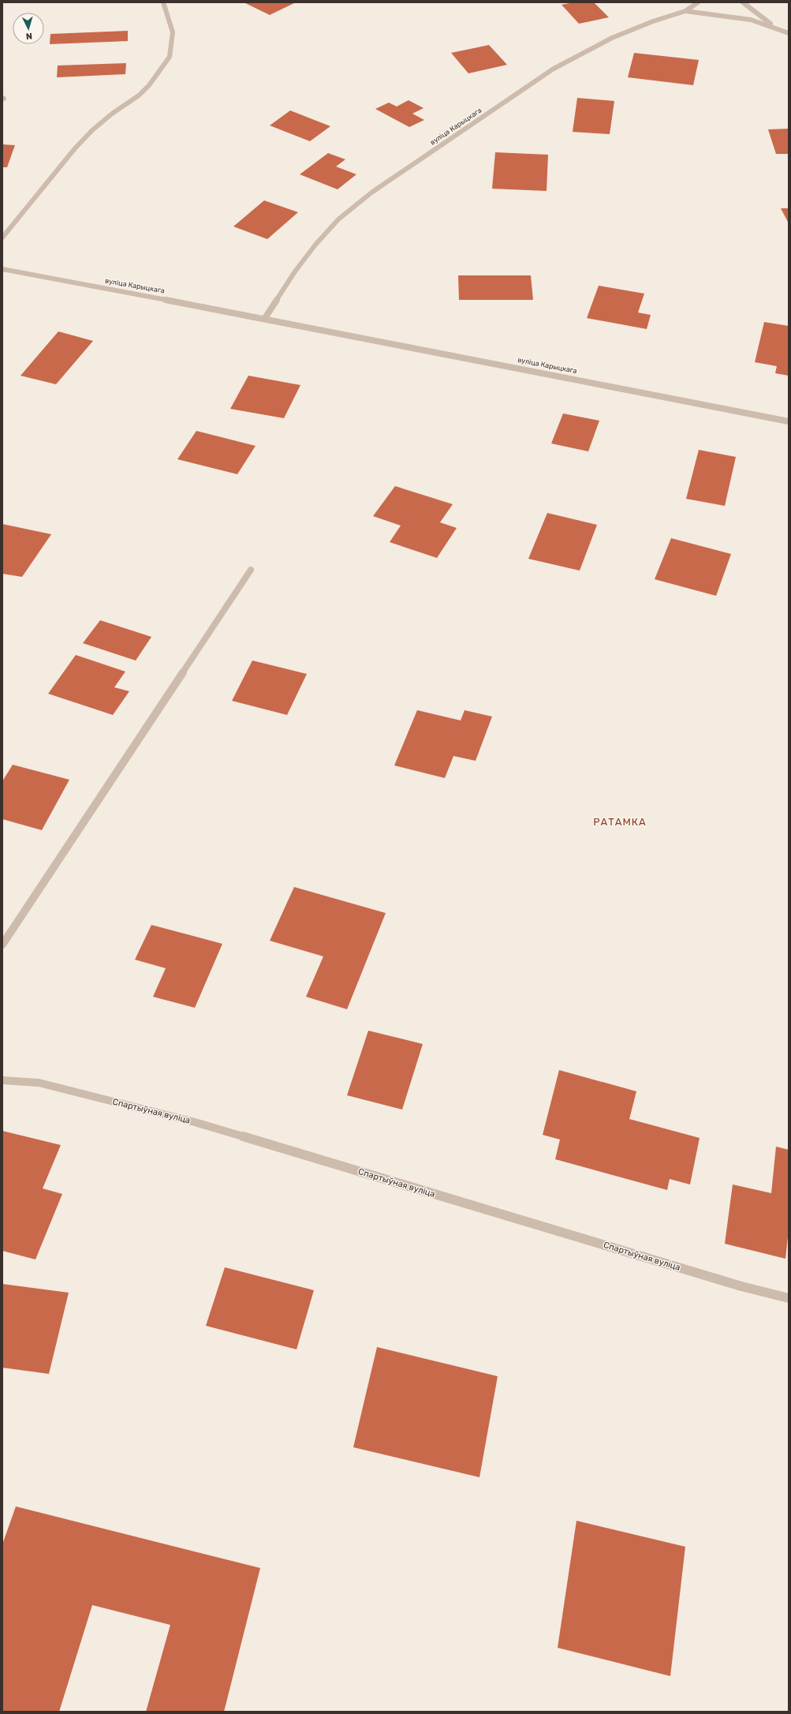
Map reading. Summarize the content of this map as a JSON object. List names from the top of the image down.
{
  "streets": {
    "street": ["вуліца Карыцкага", "Спартыўная вуліца"]
  },
  "districts": ["РАТАМКА"],
  "north": "bottom"
}
